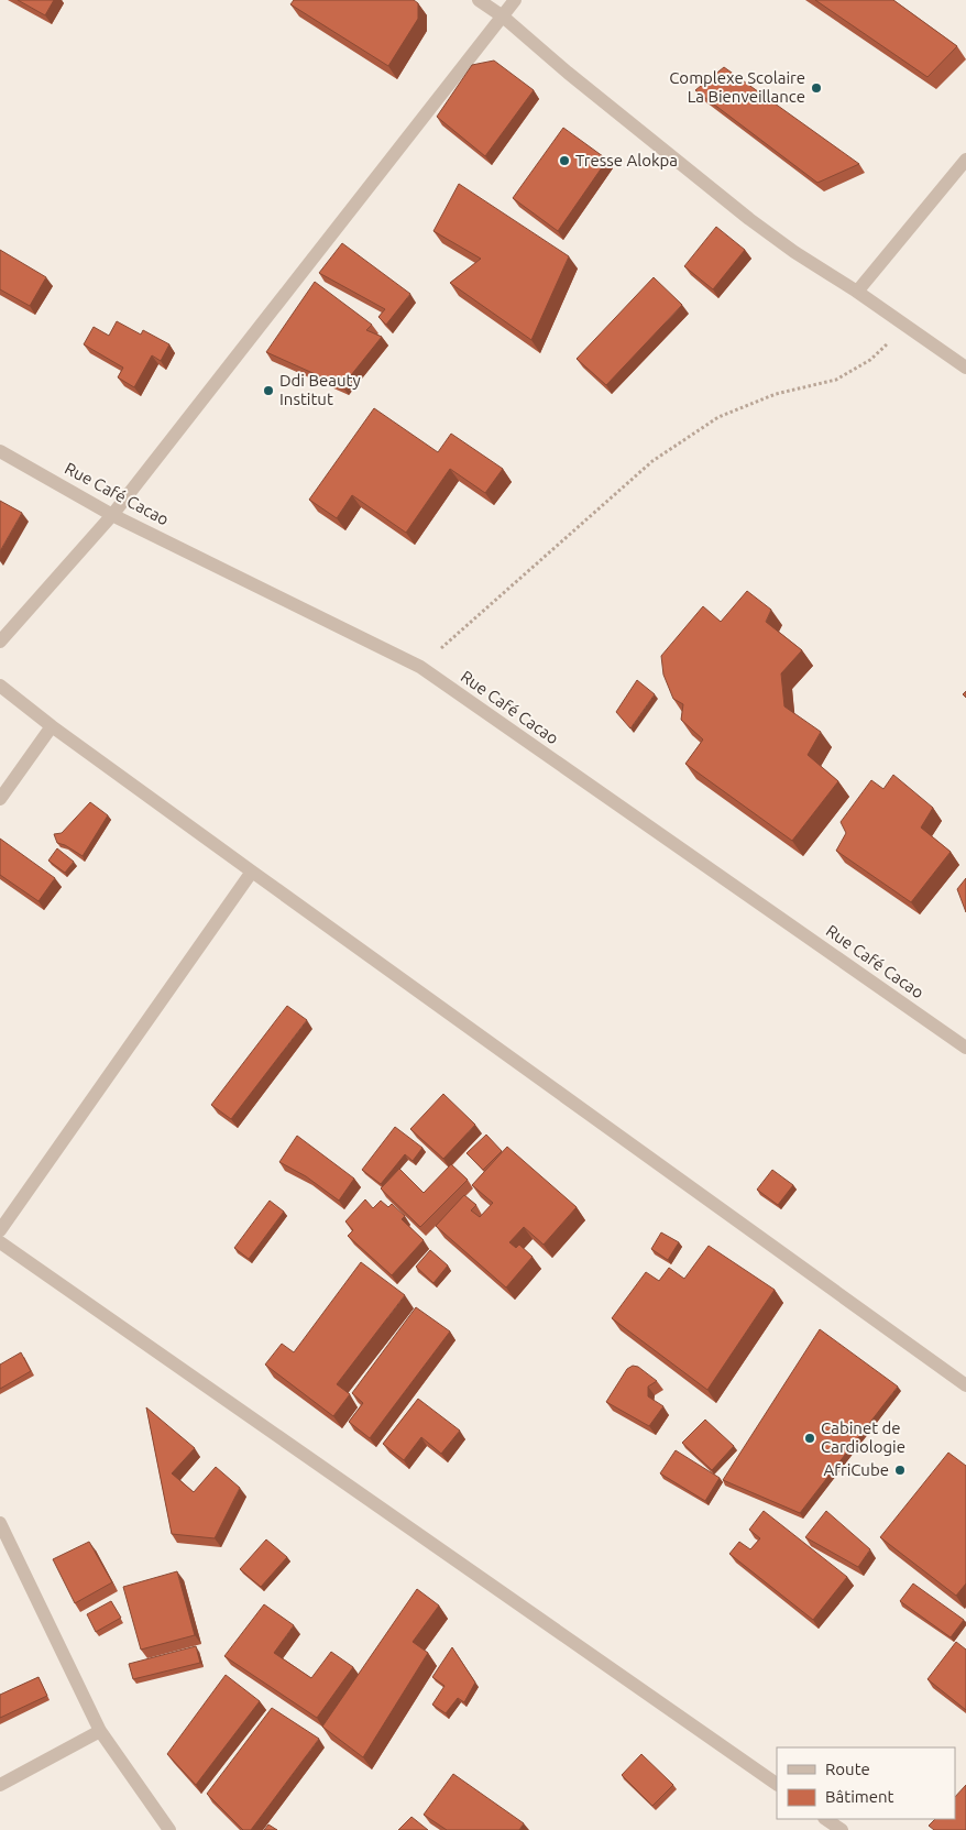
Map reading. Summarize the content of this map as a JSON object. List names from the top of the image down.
{
  "streets": {
    "street": ["Rue Café Cacao"]
  },
  "places": [
    "Complexe Scolaire La Bienveillance",
    "Tresse Alokpa",
    "Ddi Beauty Institut",
    "Cabinet de Cardiologie",
    "AfriCube"
  ],
  "legend": ["Route", "Bâtiment"]
}
